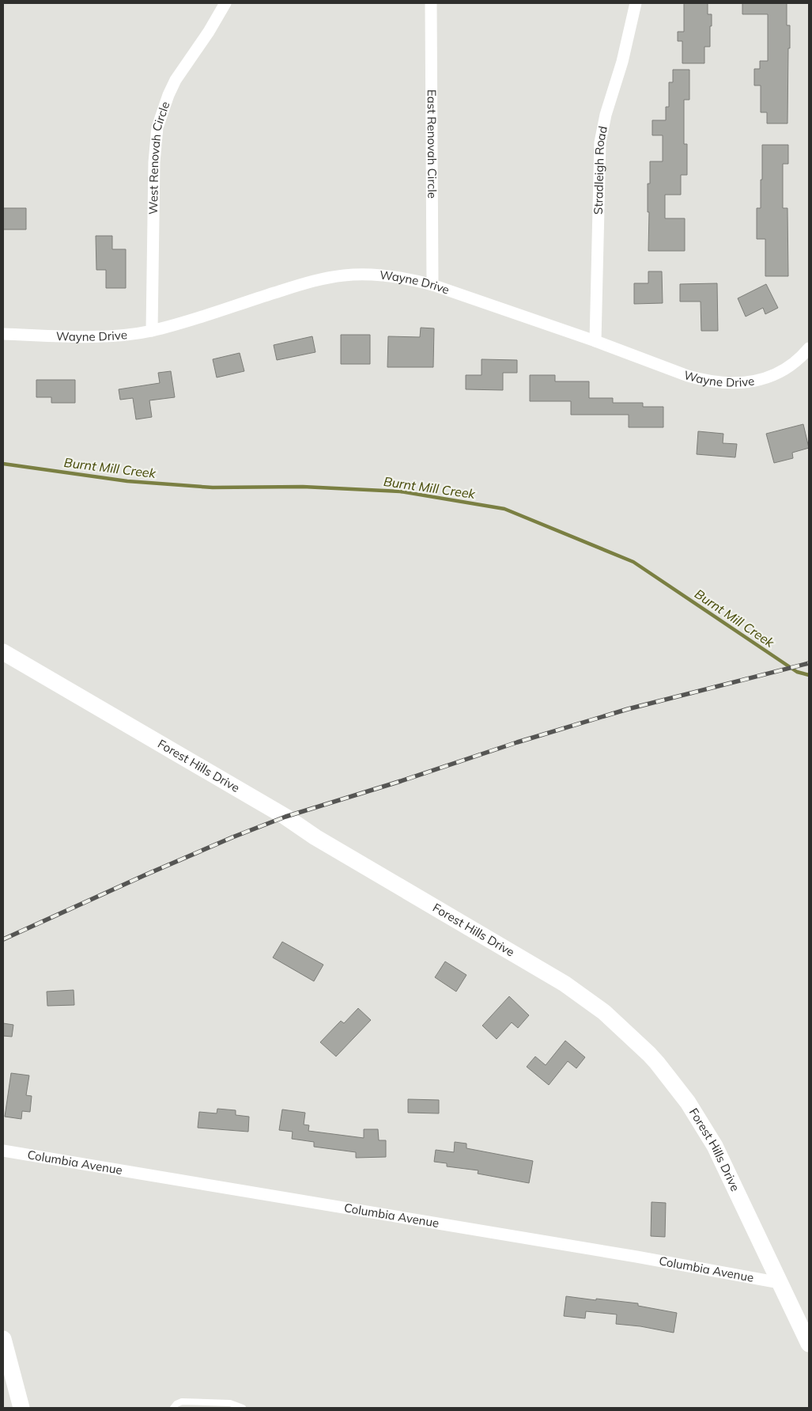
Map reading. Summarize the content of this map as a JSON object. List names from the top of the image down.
{
  "streets": {
    "street": [
      "East Renovah Circle",
      "West Renovah Circle",
      "Stradleigh Road",
      "Wayne Drive",
      "Forest Hills Drive",
      "Columbia Avenue"
    ]
  },
  "crossings": [
    ["East Renovah Circle", "Wayne Drive"],
    ["West Renovah Circle", "Wayne Drive"],
    ["Stradleigh Road", "Wayne Drive"],
    ["Forest Hills Drive", "Columbia Avenue"]
  ],
  "water": ["Burnt Mill Creek"]
}
